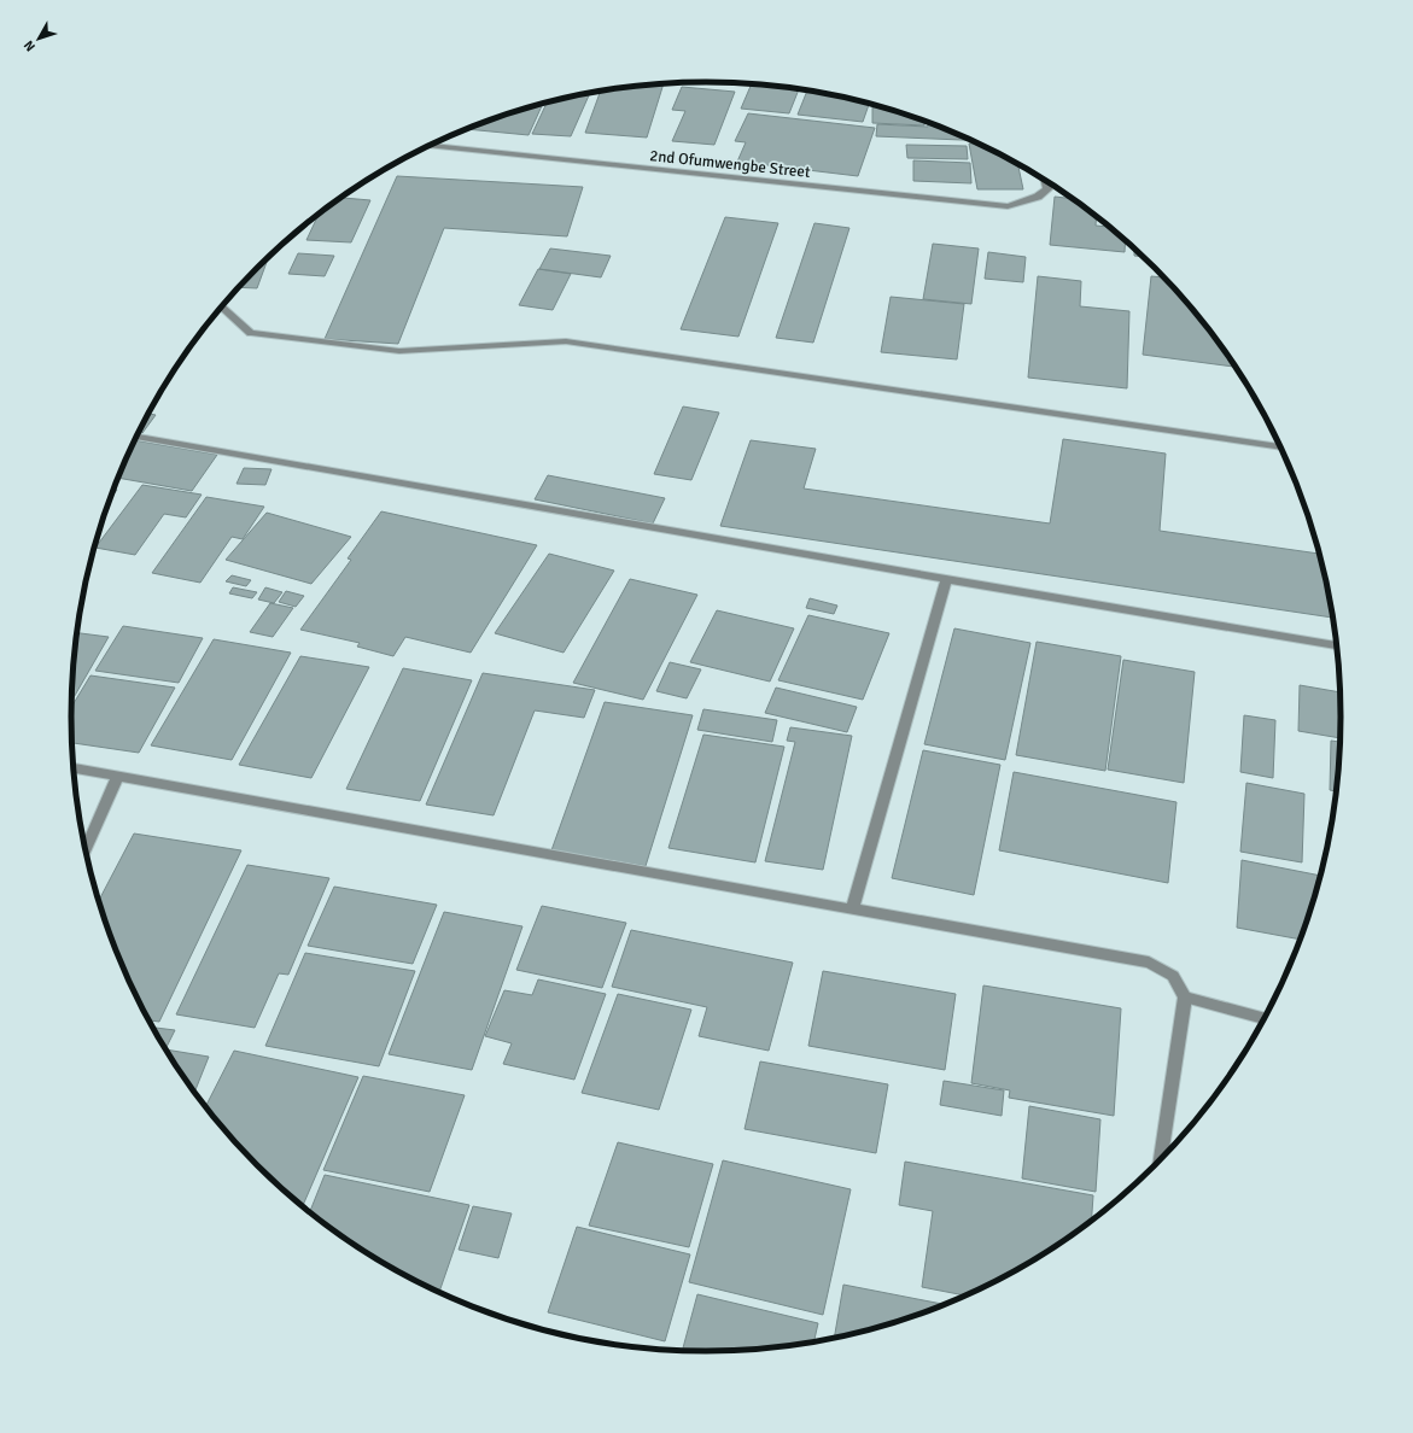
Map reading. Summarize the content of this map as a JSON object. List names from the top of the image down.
{
  "streets": {
    "street": ["2nd Ofumwengbe Street"]
  },
  "north": "bottom left"
}
